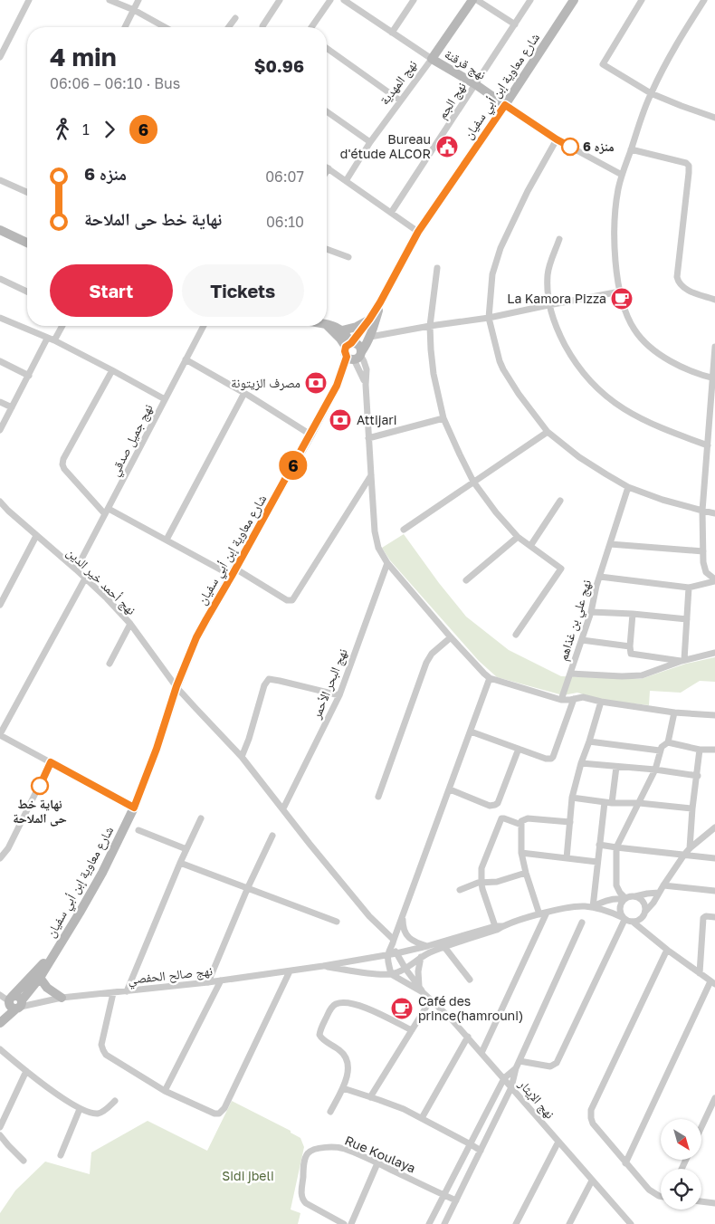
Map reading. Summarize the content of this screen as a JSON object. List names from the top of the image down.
{
  "streets": {
    "main road": ["نهج قرقنة", "نهج المهدية", "شارع معاوية إبن أبي سفيان"],
    "street": [
      "نهج الجم",
      "نهج جميل صدقي",
      "نهج أحمد خير الدين",
      "نهج علي بن غذاهم",
      "نهج البحر الأحمر",
      "نهج صالح الحفصي",
      "نهج الإيثار",
      "Rue Koulaya"
    ]
  },
  "crossings": [
    ["نهج قرقنة", "نهج المهدية"],
    ["نهج قرقنة", "شارع معاوية إبن أبي سفيان"],
    ["نهج قرقنة", "نهج الجم"],
    ["شارع معاوية إبن أبي سفيان", "نهج أحمد خير الدين"],
    ["شارع معاوية إبن أبي سفيان", "نهج صالح الحفصي"],
    ["نهج جميل صدقي", "نهج أحمد خير الدين"],
    ["نهج أحمد خير الدين", "نهج البحر الأحمر"]
  ],
  "parks": ["Sidi jbeli"],
  "places": {
    "public building": ["Bureau d'étude ALCOR"],
    "other": ["منزه 6", "نهاية خط حى الملاحة"],
    "cafe": ["La Kamora Pizza", "Café des prince(hamrouni)"],
    "bank": ["مصرف الزيتونة", "Attijari"]
  },
  "lines": ["bus line 6"],
  "north": "bottom right",
  "page": {
    "on_map": "6",
    "heading": ["4 min", "06:06 – 06:10 · Bus", "$0.96"],
    "legs": ["1", "6"],
    "list": [
      {
        "name": "منزه 6",
        "value": "06:07"
      },
      {
        "name": "نهاية خط حى الملاحة",
        "value": "06:10"
      }
    ],
    "buttons": ["Start", "Tickets"]
  }
}
